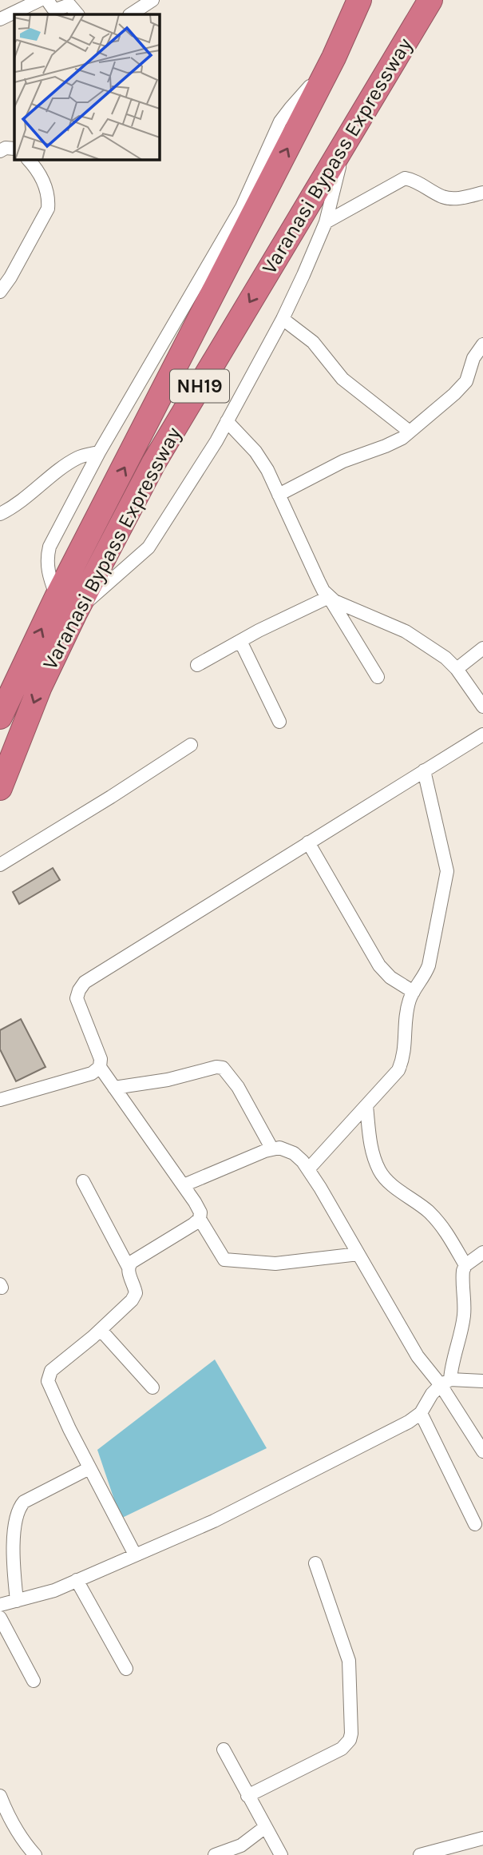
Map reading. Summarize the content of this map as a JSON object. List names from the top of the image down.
{
  "streets": {
    "highway": ["Varanasi Bypass Expressway", "NH19"]
  }
}
